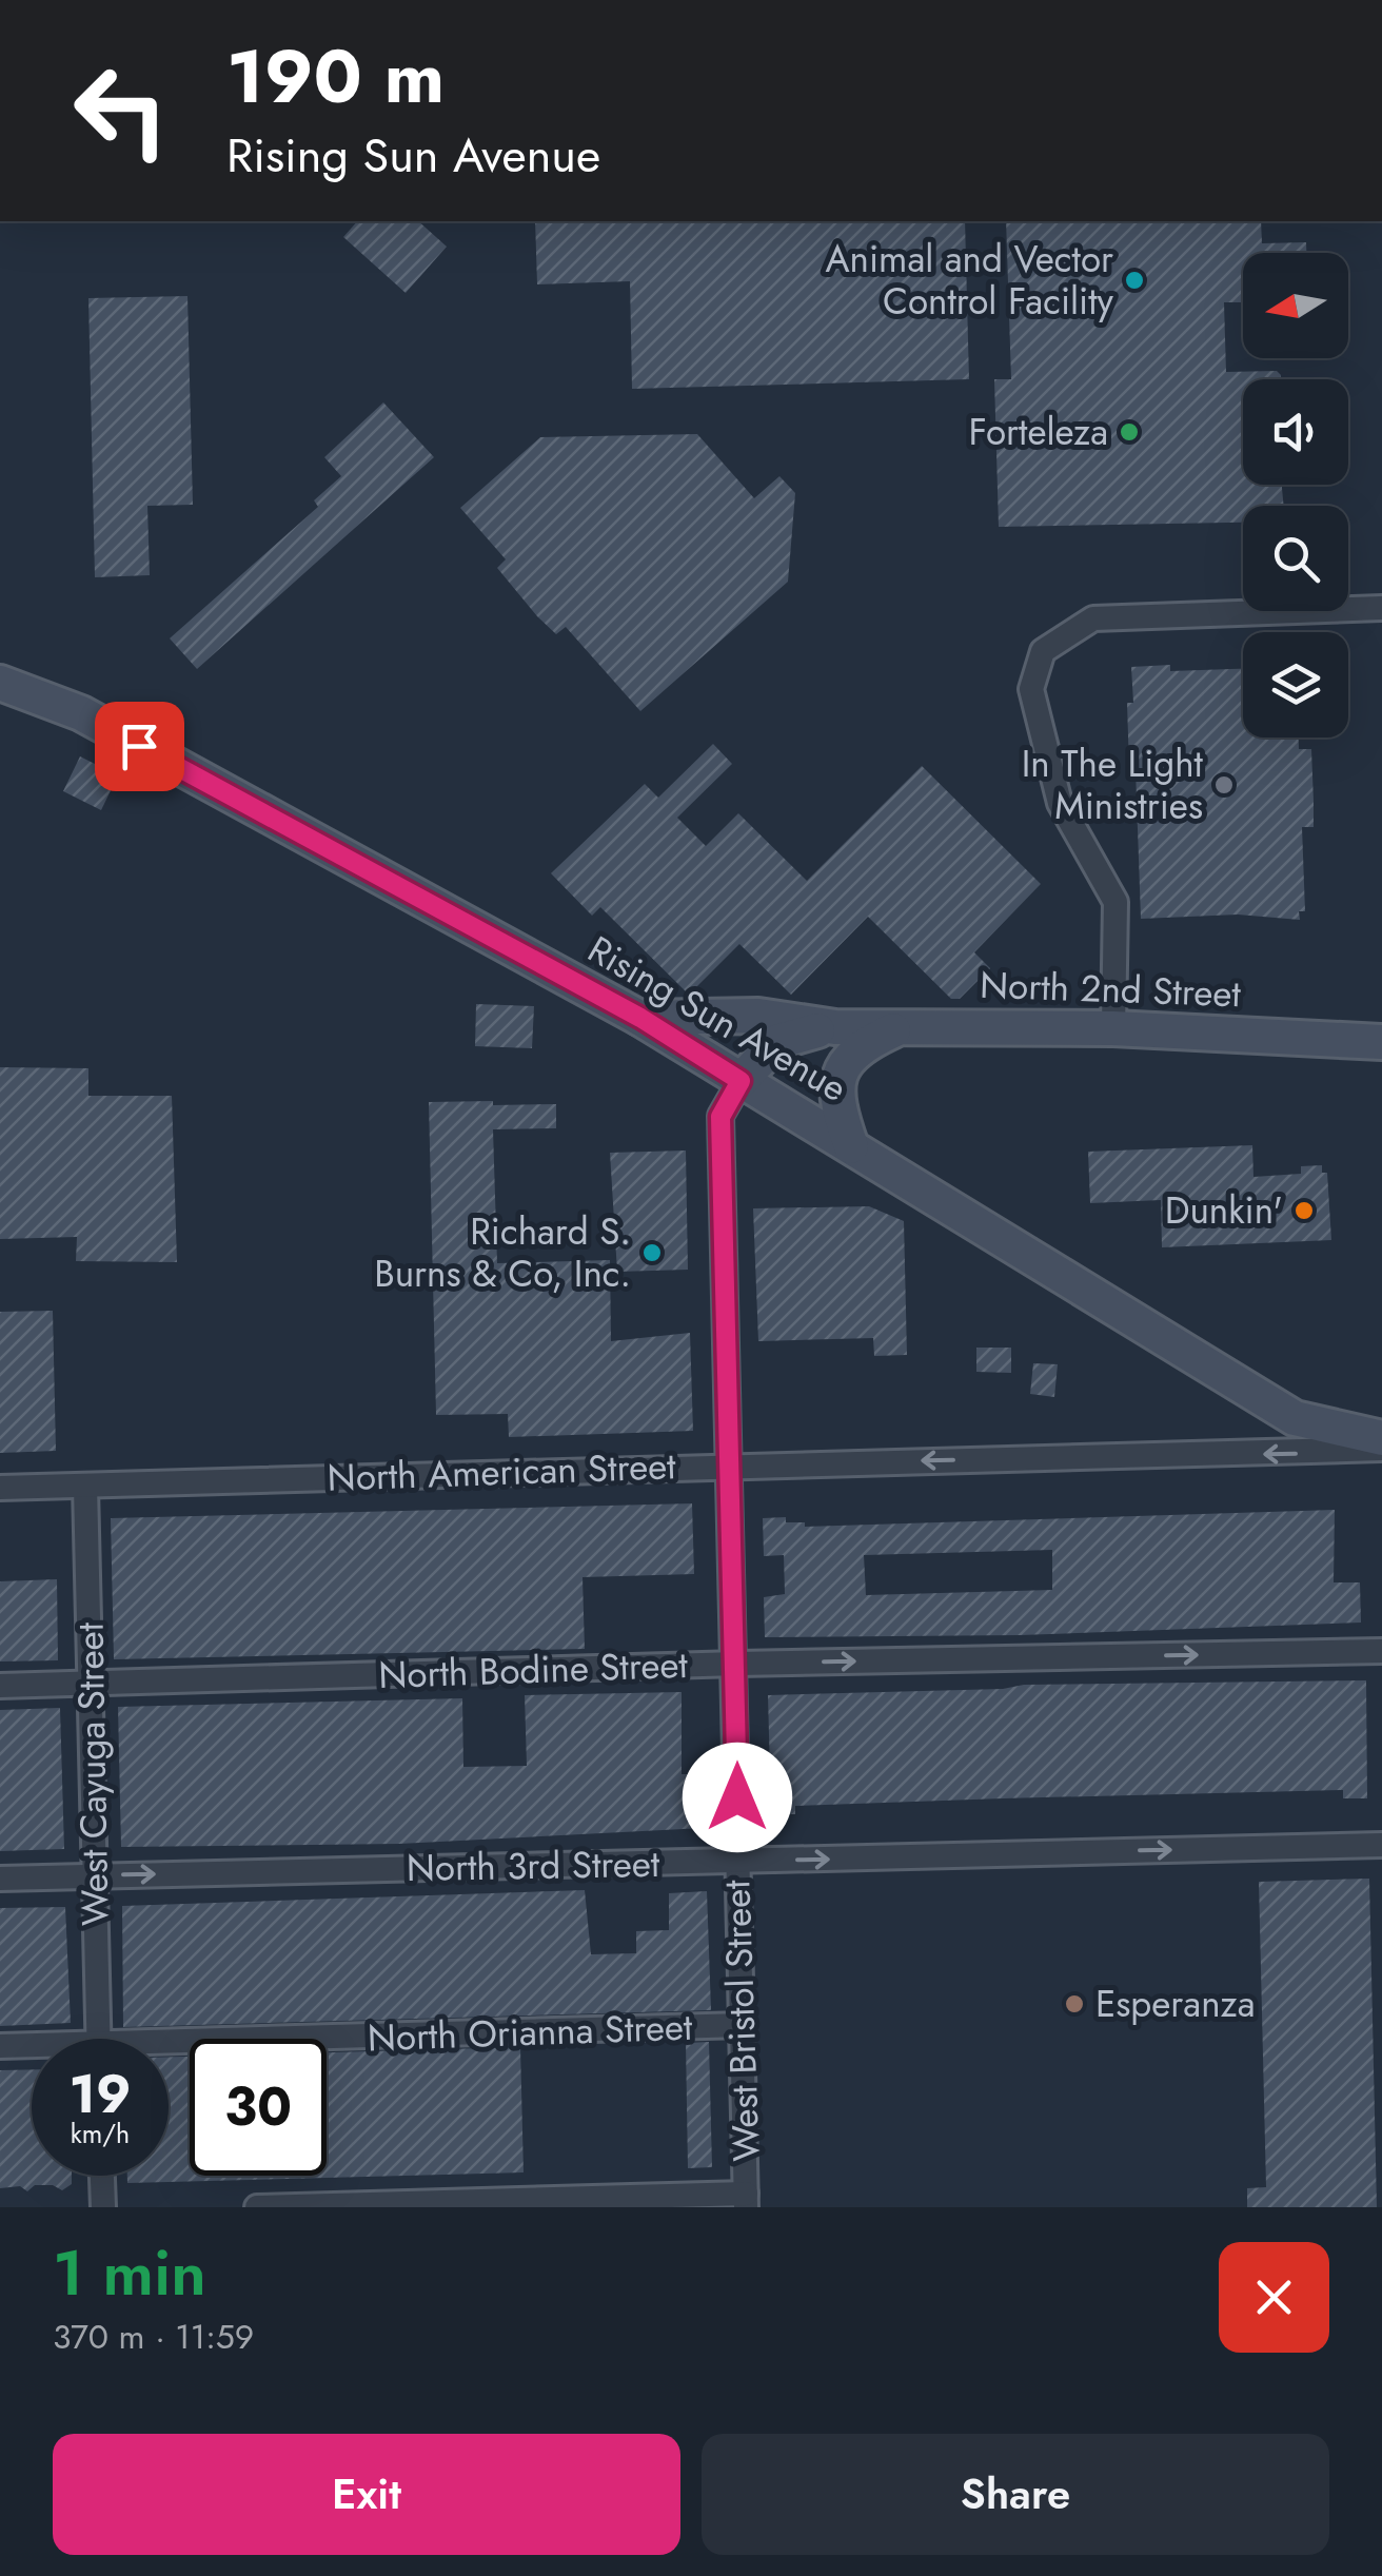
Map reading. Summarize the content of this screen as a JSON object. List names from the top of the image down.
{
  "streets": {
    "street": [
      "North 2nd Street",
      "Rising Sun Avenue",
      "North American Street",
      "North Bodine Street",
      "West Cayuga Street",
      "North 3rd Street",
      "West Bristol Street",
      "North Orianna Street"
    ]
  },
  "crossings": [
    ["North 2nd Street", "Rising Sun Avenue"],
    ["North 2nd Street", "West Bristol Street"],
    ["Rising Sun Avenue", "West Bristol Street"],
    ["North American Street", "West Cayuga Street"],
    ["North American Street", "West Bristol Street"],
    ["North Bodine Street", "West Cayuga Street"],
    ["North Bodine Street", "West Bristol Street"],
    ["West Cayuga Street", "North 3rd Street"],
    ["North 3rd Street", "West Bristol Street"],
    ["West Bristol Street", "North Orianna Street"]
  ],
  "one_way": ["North American Street", "North Bodine Street", "North 3rd Street"],
  "places": [
    "Animal and Vector Control Facility",
    "Forteleza",
    "In The Light Ministries",
    "Dunkin'",
    "Richard S. Burns & Co, Inc.",
    "Esperanza"
  ],
  "north": "left",
  "page": {
    "turn": ["190 m", "Rising Sun Avenue"],
    "speed": "19 km/h",
    "limit": "30",
    "heading": ["1 min", "370 m · 11:59"],
    "buttons": ["Exit", "Share"]
  }
}
